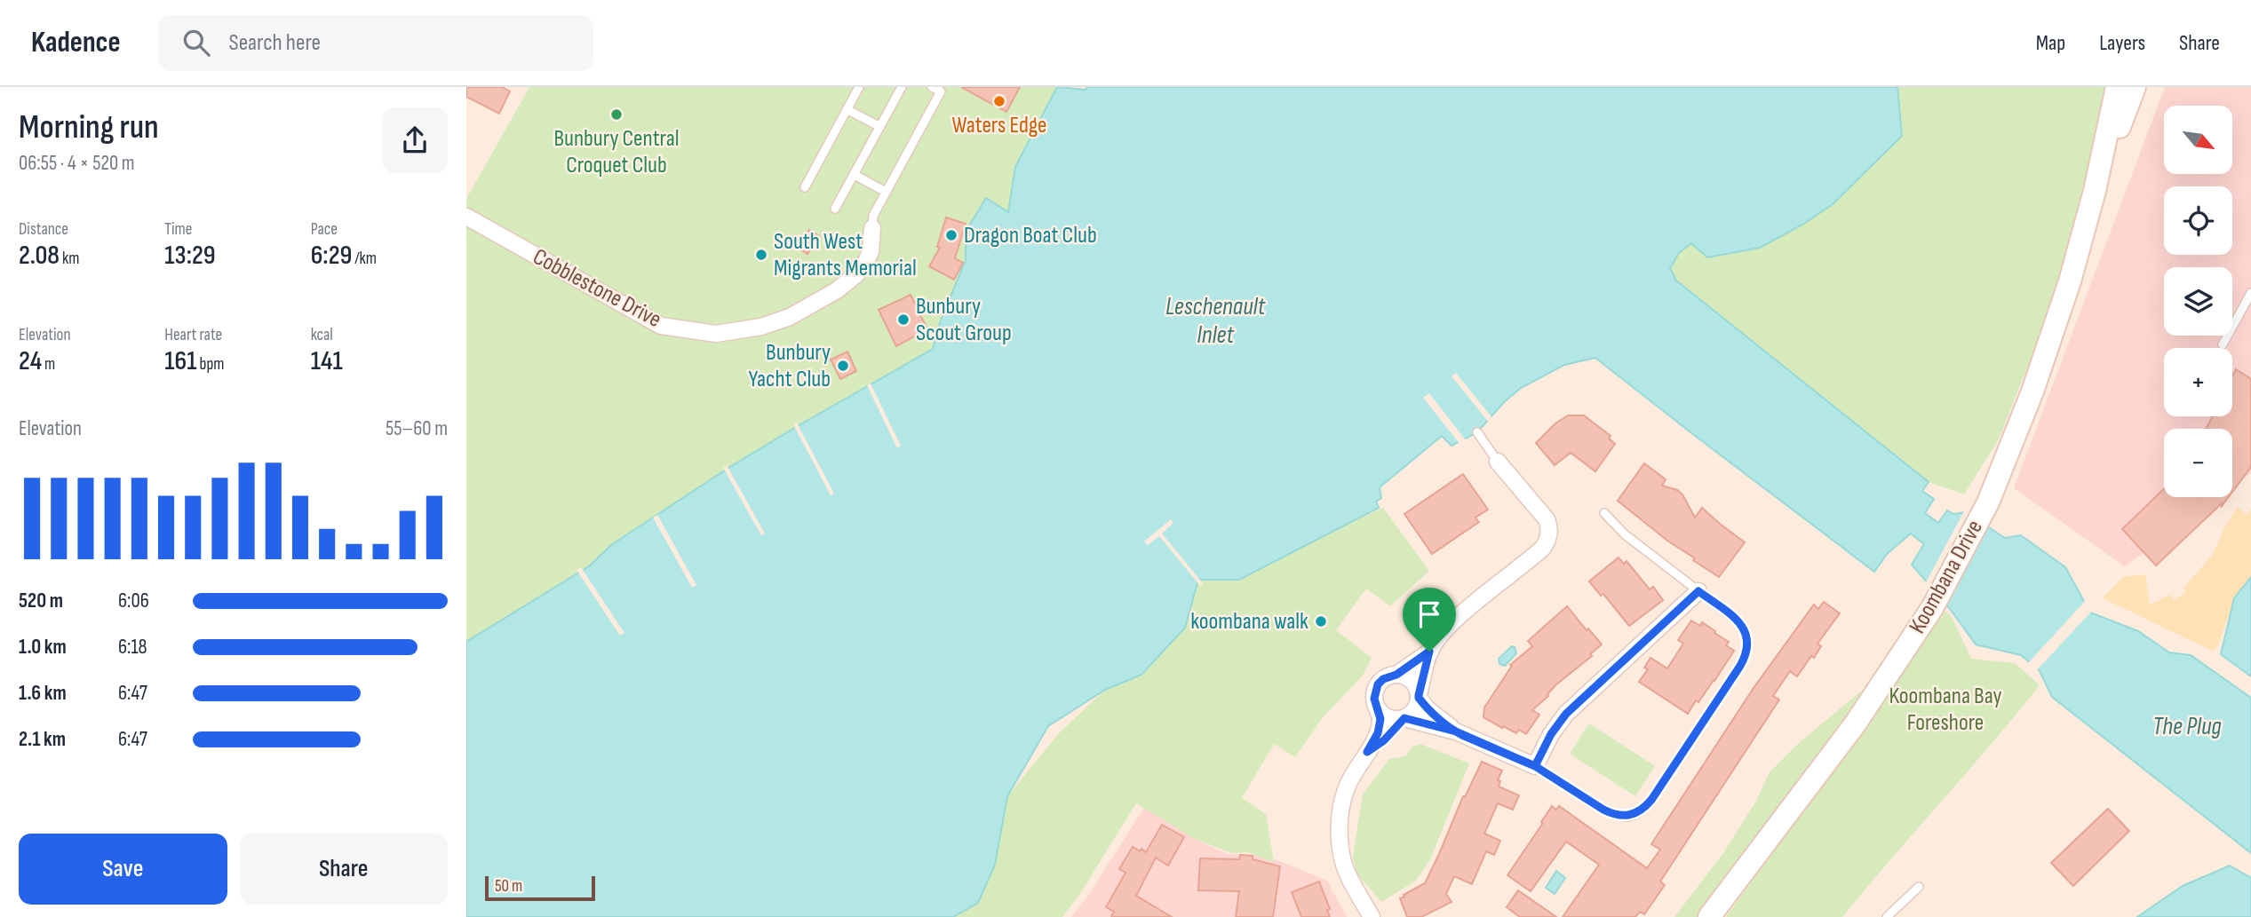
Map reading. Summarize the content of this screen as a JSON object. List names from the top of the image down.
{
  "streets": {
    "main road": ["Koombana Drive"],
    "street": ["Cobblestone Drive"]
  },
  "water": ["Leschenault Inlet", "The Plug"],
  "parks": ["Koombana Bay Foreshore"],
  "places": [
    "Waters Edge",
    "Bunbury Central Croquet Club",
    "Dragon Boat Club",
    "South West Migrants Memorial",
    "Bunbury Scout Group",
    "Bunbury Yacht Club",
    "koombana walk"
  ],
  "scale_bar": "50 m",
  "north": "bottom right",
  "page": {
    "header": "Kadence",
    "search": "Search here",
    "nav": ["Map", "Layers", "Share"],
    "heading": ["Morning run", "06:55 · 4 × 520 m"],
    "map_buttons": ["+", "−"],
    "stats": [
      ["Distance", "2.08 km"],
      ["Time", "13:29"],
      ["Pace", "6:29 /km"],
      ["Elevation", "24 m"],
      ["Heart rate", "161 bpm"],
      ["kcal", "141"]
    ],
    "chart": ["Elevation", "55–60 m"],
    "list": [
      {
        "name": "520 m",
        "note": "6:06"
      },
      {
        "name": "1.0 km",
        "note": "6:18"
      },
      {
        "name": "1.6 km",
        "note": "6:47"
      },
      {
        "name": "2.1 km",
        "note": "6:47"
      }
    ],
    "buttons": ["Save", "Share"],
    "scale": "50 m"
  }
}
